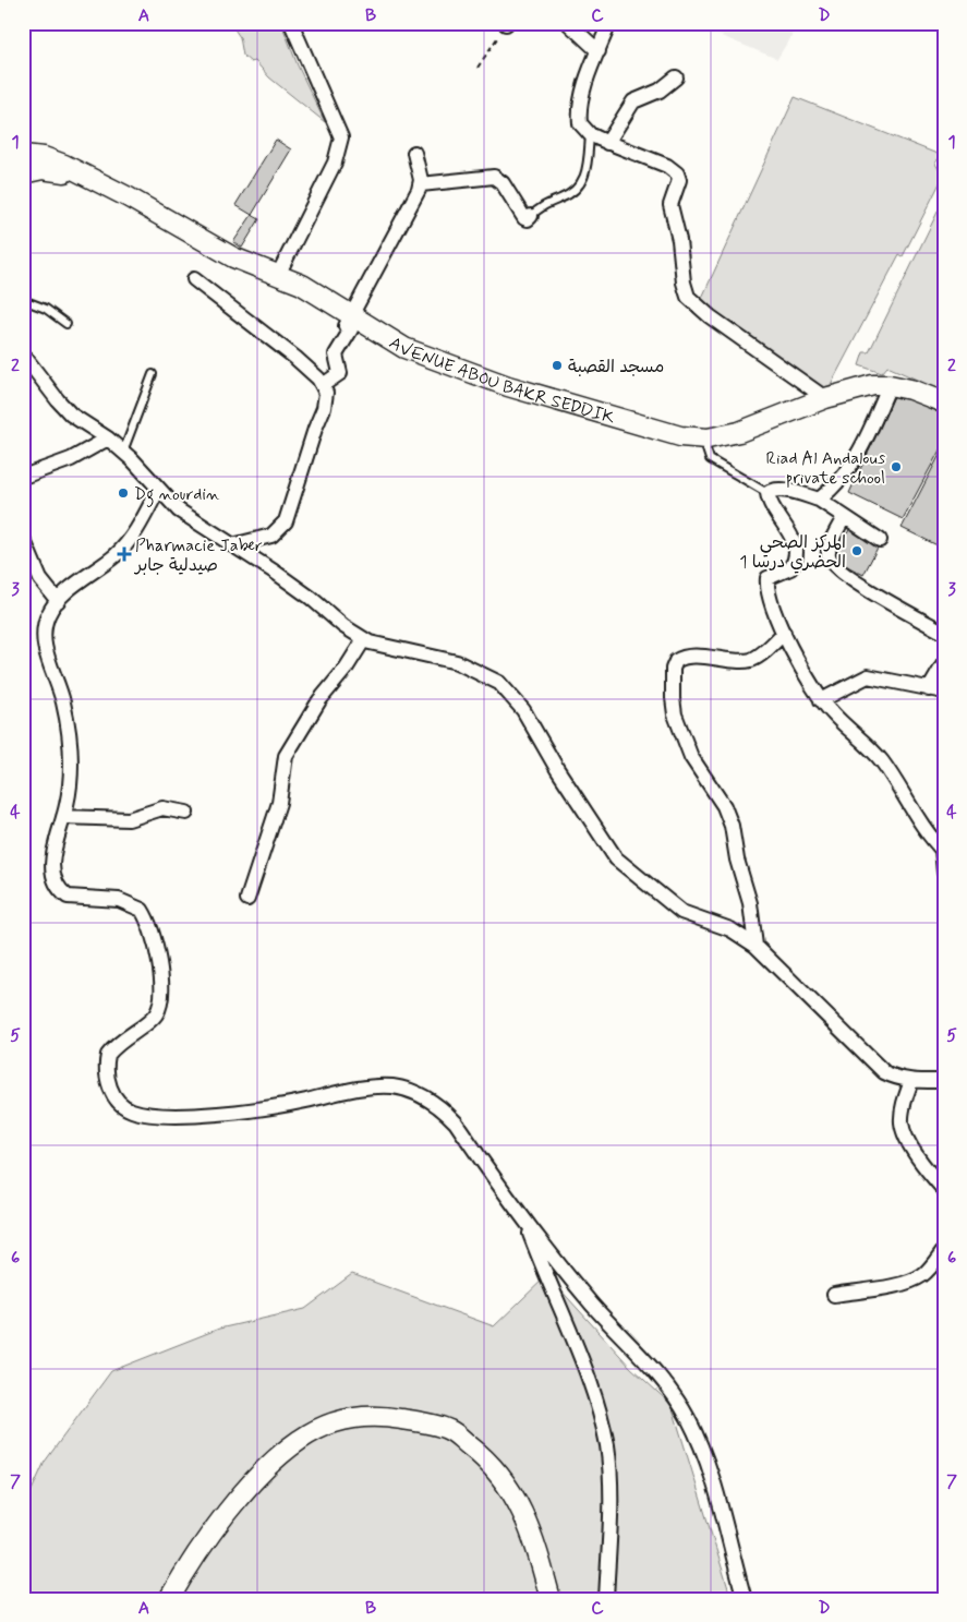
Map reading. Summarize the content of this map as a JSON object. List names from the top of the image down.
{
  "streets": {
    "street": ["AVENUE ABOU BAKR SEDDIK"]
  },
  "places": {
    "other": [
      "مسجد القصبة",
      "Riad Al Andalous private school",
      "Dg nourdin",
      "المركز الصحي الحضري درسا 1"
    ],
    "health": ["Pharmacie Jaber صيدلية جابر"]
  },
  "grid": {
    "columns": [
      "A",
      "B",
      "C",
      "D"
    ],
    "rows": [
      "1",
      "2",
      "3",
      "4",
      "5",
      "6",
      "7"
    ]
  }
}
